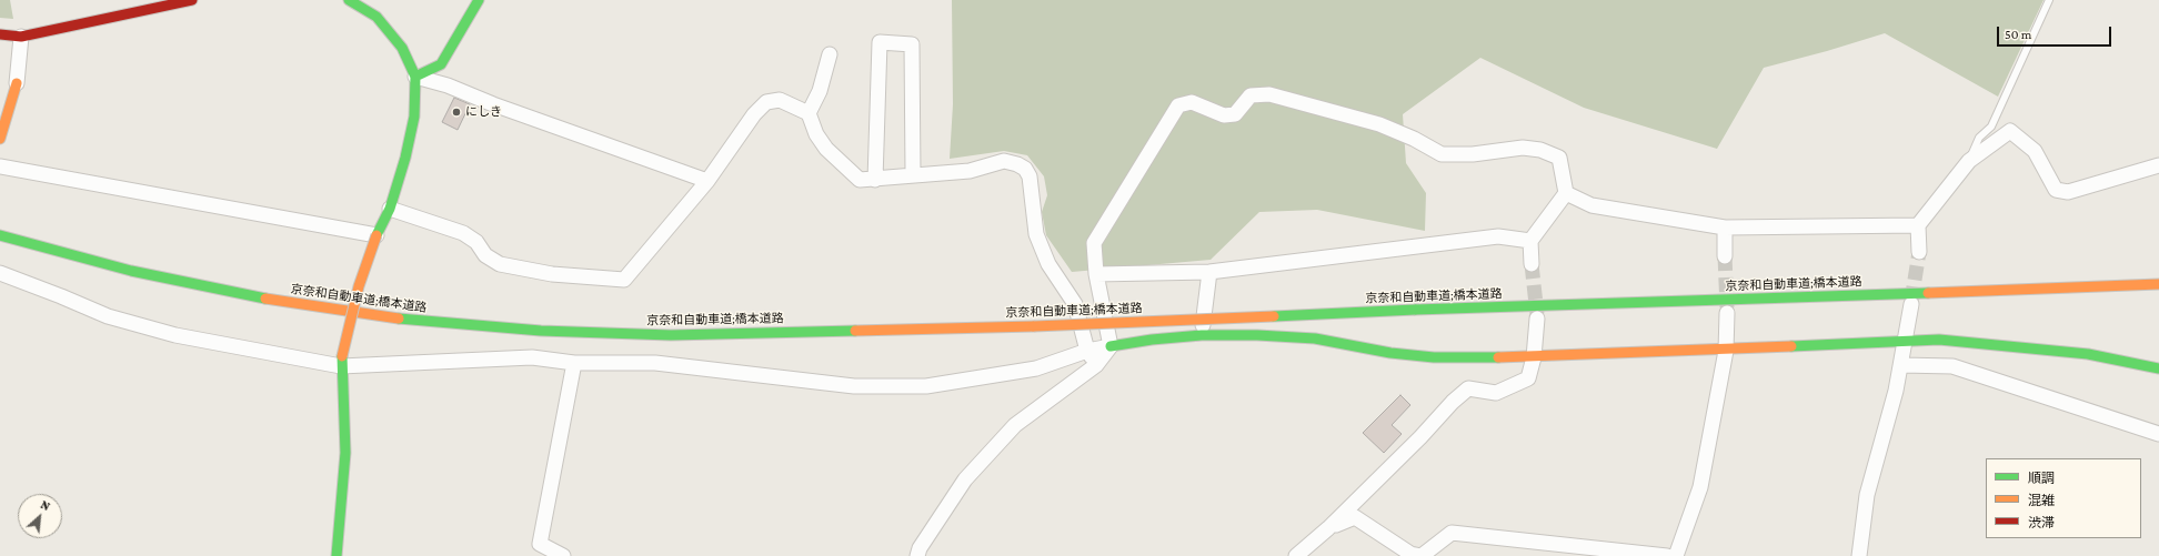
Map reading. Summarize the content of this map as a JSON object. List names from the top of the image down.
{
  "streets": {
    "main road": ["京奈和自動車道;橋本道路"]
  },
  "places": ["にしき"],
  "legend": ["順調", "混雑", "渋滞"],
  "scale_bar": "50 m",
  "north": "top right"
}
